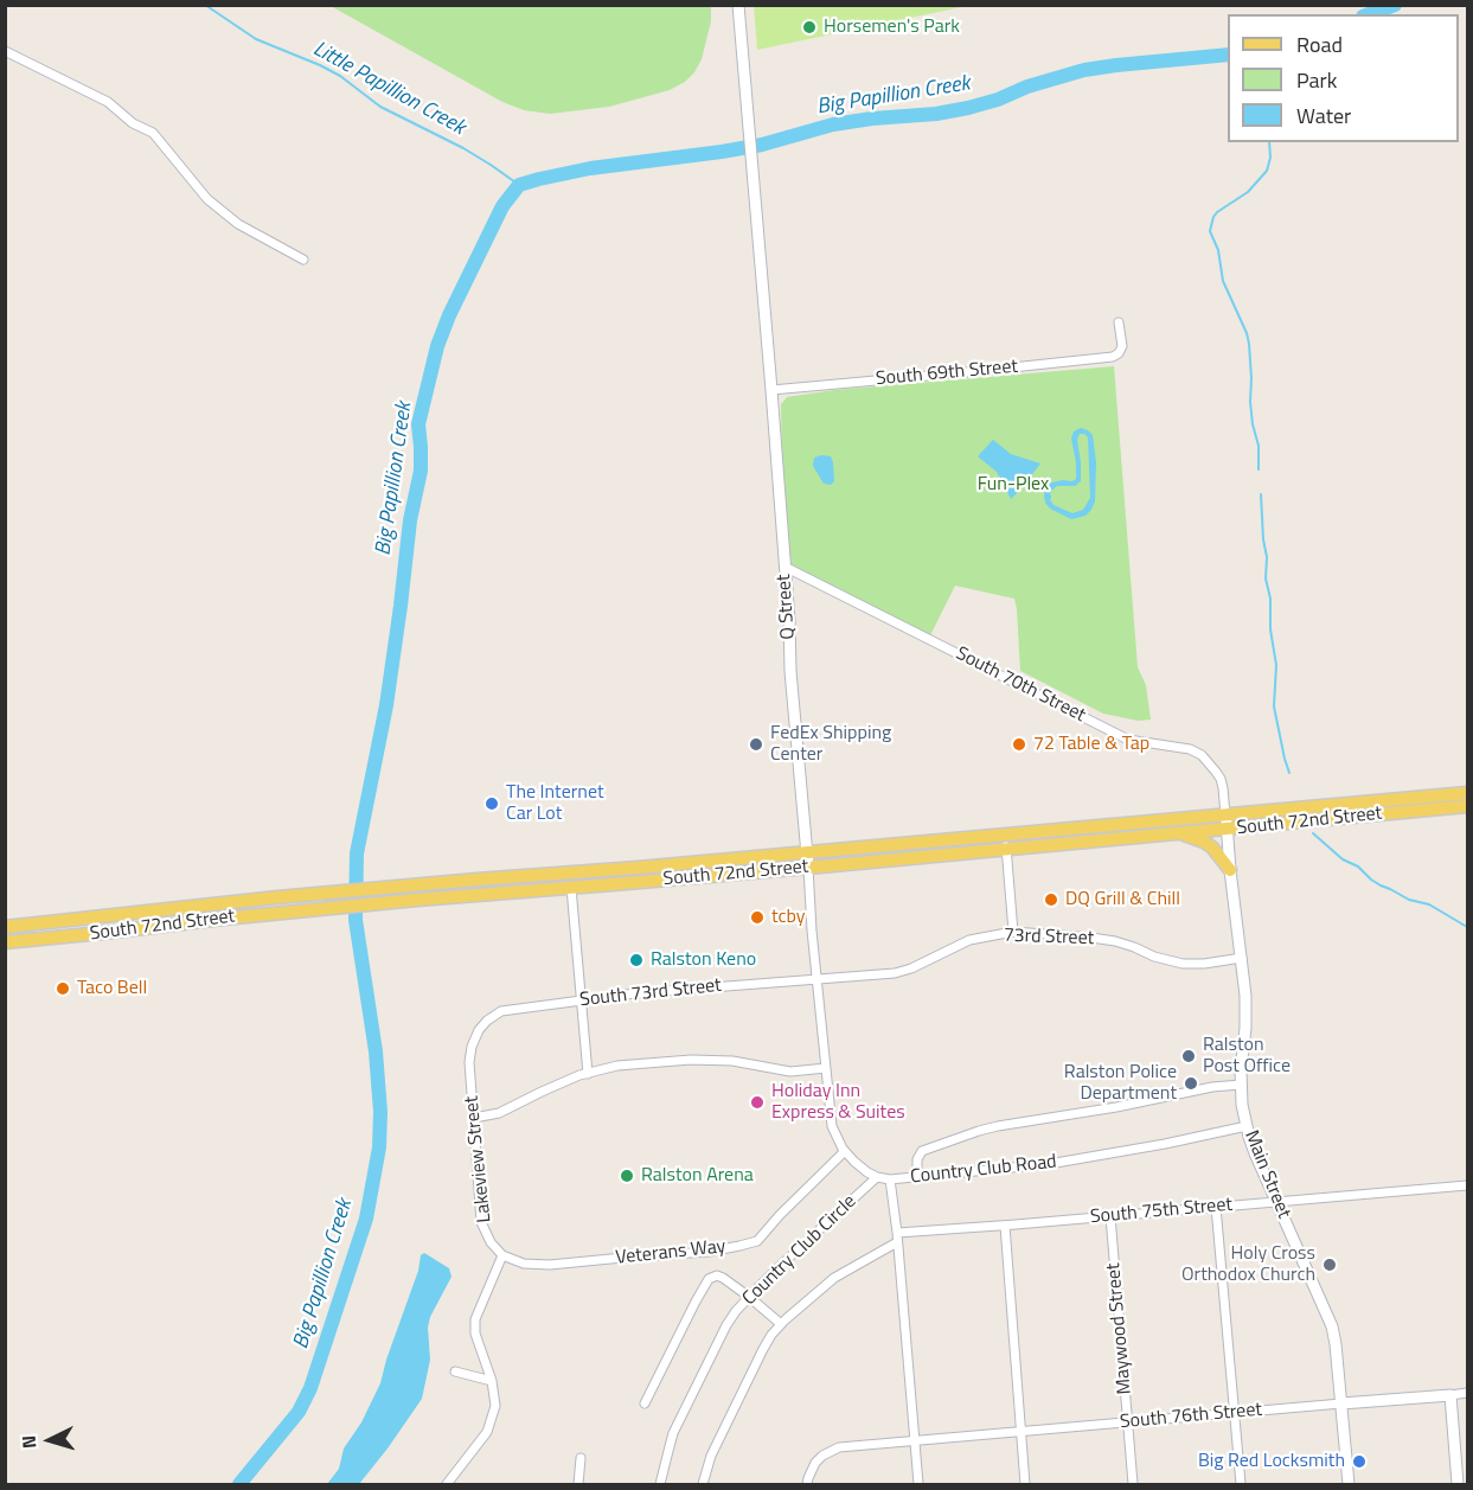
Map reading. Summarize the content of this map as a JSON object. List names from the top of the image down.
{
  "streets": {
    "main road": [
      "Q Street",
      "South 72nd Street",
      "Main Street",
      "South 76th Street"
    ],
    "street": [
      "South 69th Street",
      "South 70th Street",
      "73rd Street",
      "South 73rd Street",
      "Lakeview Street",
      "Country Club Road",
      "South 75th Street",
      "Country Club Circle",
      "Veterans Way",
      "Maywood Street"
    ]
  },
  "crossings": [
    ["South 69th Street", "Q Street"],
    ["Q Street", "South 70th Street"],
    ["Q Street", "South 72nd Street"],
    ["Q Street", "73rd Street"],
    ["Q Street", "South 73rd Street"],
    ["Q Street", "Country Club Road"],
    ["Q Street", "Country Club Circle"],
    ["Q Street", "Veterans Way"],
    ["South 70th Street", "South 72nd Street"],
    ["South 70th Street", "Main Street"],
    ["South 72nd Street", "Main Street"],
    ["73rd Street", "South 73rd Street"],
    ["73rd Street", "Main Street"],
    ["South 73rd Street", "Lakeview Street"],
    ["Lakeview Street", "Veterans Way"],
    ["Country Club Road", "Main Street"],
    ["Country Club Road", "South 75th Street"],
    ["Country Club Road", "South 76th Street"],
    ["Main Street", "South 75th Street"],
    ["Main Street", "South 76th Street"],
    ["South 75th Street", "Maywood Street"],
    ["Maywood Street", "South 76th Street"]
  ],
  "water": ["Little Papillion Creek", "Big Papillion Creek"],
  "parks": ["Fun-Plex"],
  "places": [
    "Horsemen's Park",
    "FedEx Shipping Center",
    "72 Table & Tap",
    "The Internet Car Lot",
    "DQ Grill & Chill",
    "tcby",
    "Ralston Keno",
    "Taco Bell",
    "Ralston Post Office",
    "Ralston Police Department",
    "Holiday Inn Express & Suites",
    "Ralston Arena",
    "Holy Cross Orthodox Church",
    "Big Red Locksmith"
  ],
  "legend": ["Road", "Park", "Water"],
  "north": "left"
}
